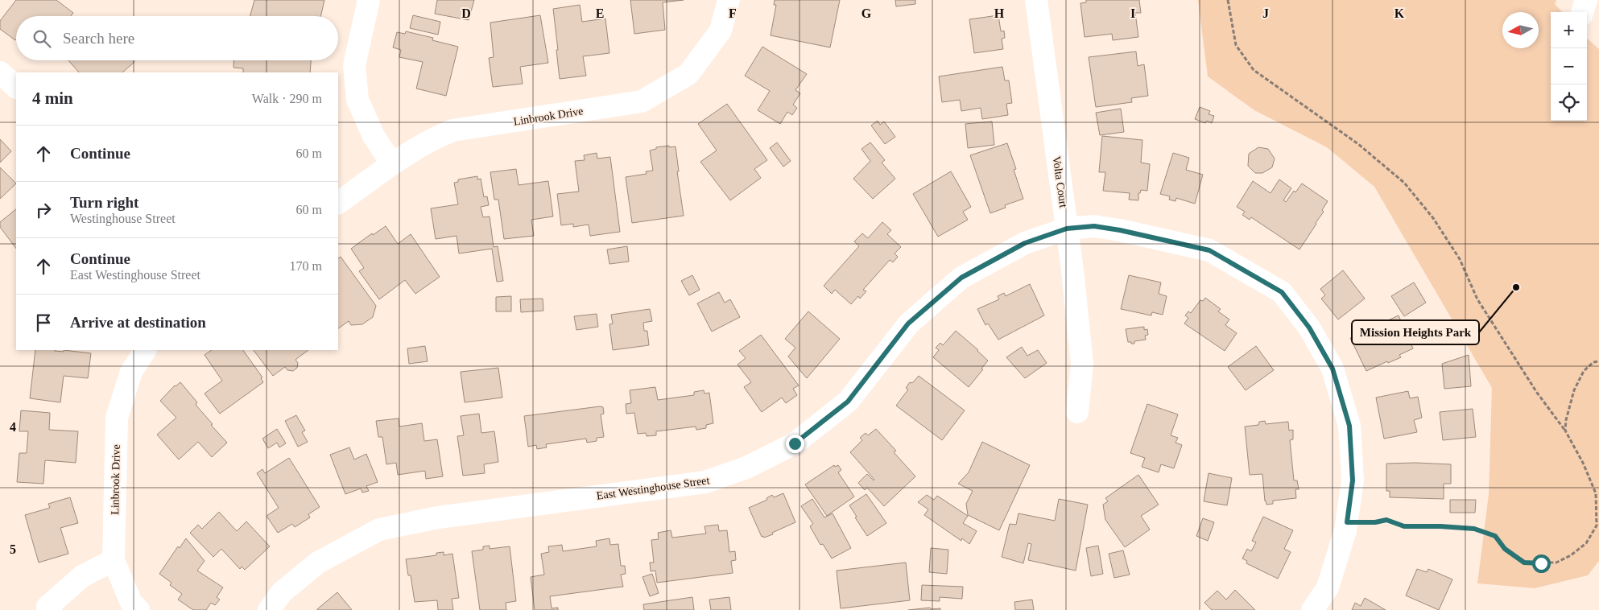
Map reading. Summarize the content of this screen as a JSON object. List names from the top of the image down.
{
  "streets": {
    "street": ["Linbrook Drive", "Volta Court", "East Westinghouse Street"]
  },
  "crossings": [
    ["Volta Court", "East Westinghouse Street"]
  ],
  "places": ["Mission Heights Park"],
  "north": "left",
  "page": {
    "map_buttons": ["+", "−"],
    "search": "Search here",
    "heading": ["4 min", "Walk · 290 m"],
    "list": [
      ["Continue", "60 m"],
      ["Turn right", "Westinghouse Street", "60 m"],
      ["Continue", "East Westinghouse Street", "170 m"],
      "Arrive at destination"
    ]
  },
  "grid": {
    "columns": [
      "D",
      "E",
      "F",
      "G",
      "H",
      "I",
      "J",
      "K"
    ],
    "rows": ["4", "5"]
  }
}
